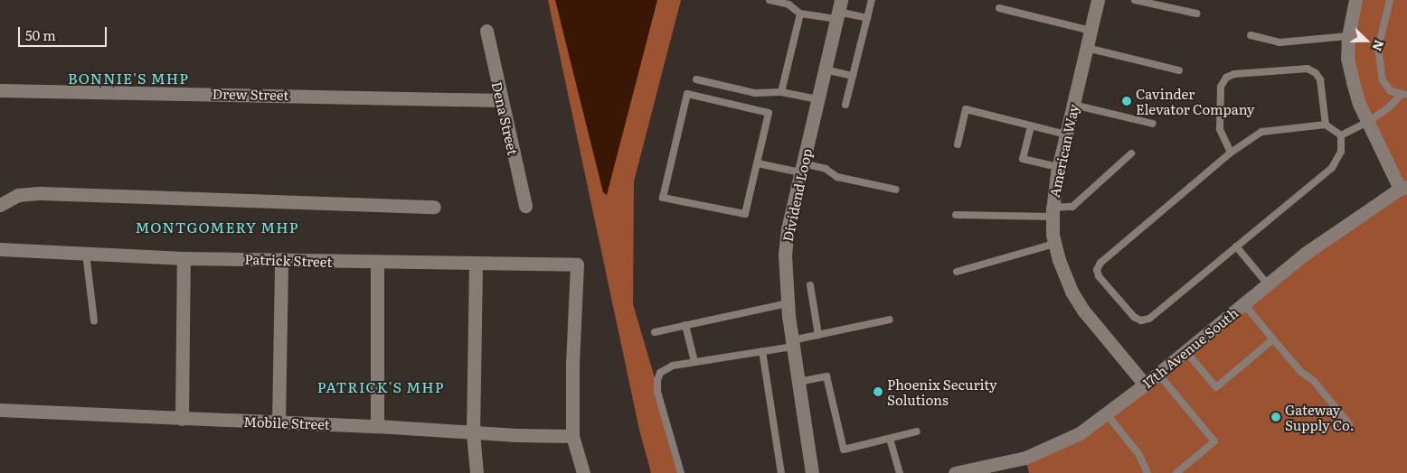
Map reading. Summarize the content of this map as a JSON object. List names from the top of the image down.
{
  "streets": {
    "street": [
      "Drew Street",
      "Dena Street",
      "American Way",
      "Dividend Loop",
      "Patrick Street",
      "17th Avenue South",
      "Mobile Street"
    ]
  },
  "crossings": [
    ["Drew Street", "Dena Street"],
    ["American Way", "17th Avenue South"],
    ["Patrick Street", "Mobile Street"]
  ],
  "districts": ["BONNIE'S MHP", "MONTGOMERY MHP", "PATRICK'S MHP"],
  "places": ["Cavinder Elevator Company", "Phoenix Security Solutions", "Gateway Supply Co."],
  "scale_bar": "50 m",
  "north": "right"
}
